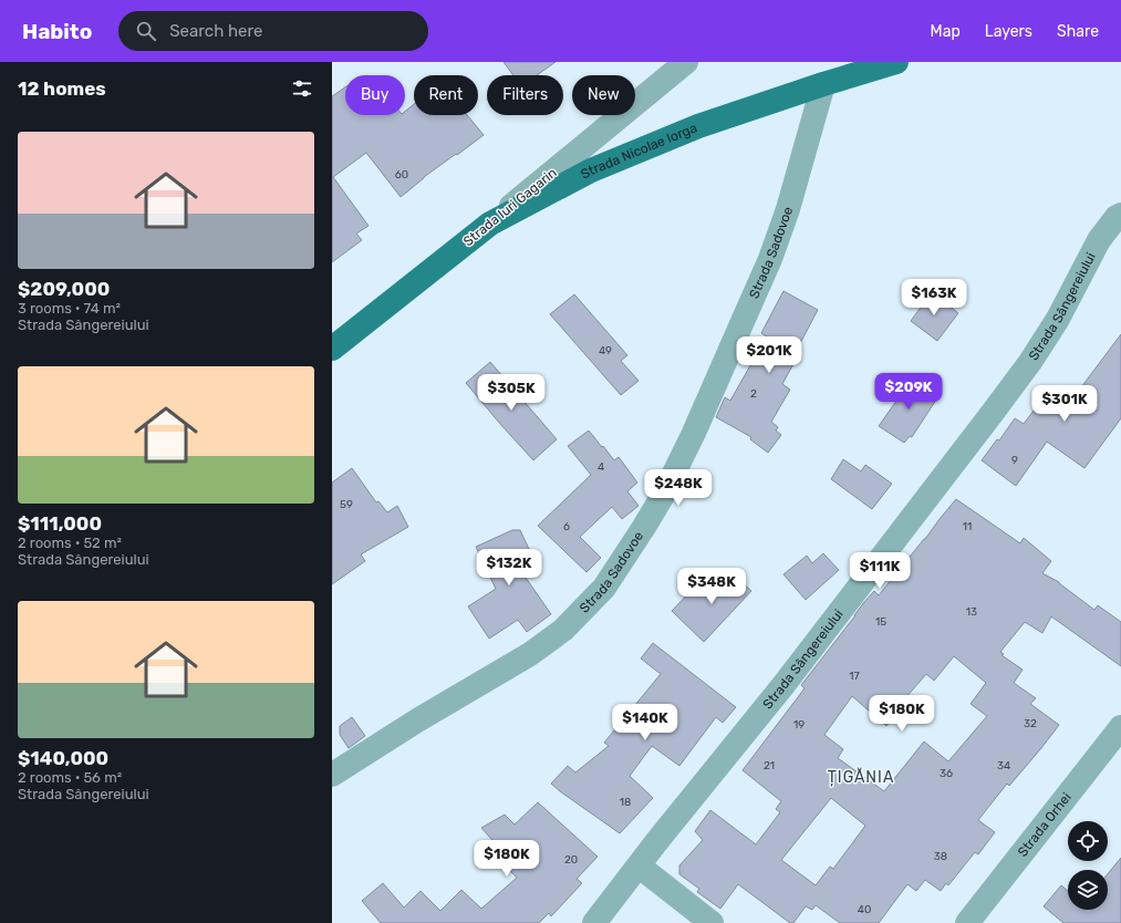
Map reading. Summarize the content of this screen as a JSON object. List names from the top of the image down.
{
  "streets": {
    "main road": ["Strada Nicolae Iorga", "Strada Iuri Gagarin"],
    "street": ["Strada Sadovoe", "Strada Sângereiului", "Strada Orhei"]
  },
  "crossings": [
    ["Strada Nicolae Iorga", "Strada Iuri Gagarin"],
    ["Strada Nicolae Iorga", "Strada Sadovoe"]
  ],
  "districts": ["ȚIGĂNIA"],
  "house_numbers": [
    "60",
    "49",
    "2",
    "9",
    "4",
    "59",
    "6",
    "11",
    "13",
    "15",
    "17",
    "32",
    "19",
    "21",
    "34",
    "36",
    "18",
    "38",
    "20",
    "40"
  ],
  "page": {
    "header": "Habito",
    "search": "Search here",
    "nav": ["Map", "Layers", "Share"],
    "heading": "12 homes",
    "chip": [
      "Buy",
      "Rent",
      "Filters",
      "New"
    ],
    "list": [
      {
        "name": "$209,000",
        "note": "3 rooms · 74 m² · Strada Sângereiului"
      },
      {
        "name": "$111,000",
        "note": "2 rooms · 52 m² · Strada Sângereiului"
      },
      {
        "name": "$140,000",
        "note": "2 rooms · 56 m² · Strada Sângereiului"
      }
    ],
    "price": [
      "$163K",
      "$201K",
      "$209K",
      "$305K",
      "$301K",
      "$248K",
      "$132K",
      "$111K",
      "$348K",
      "$180K",
      "$140K",
      "$180K"
    ]
  }
}
